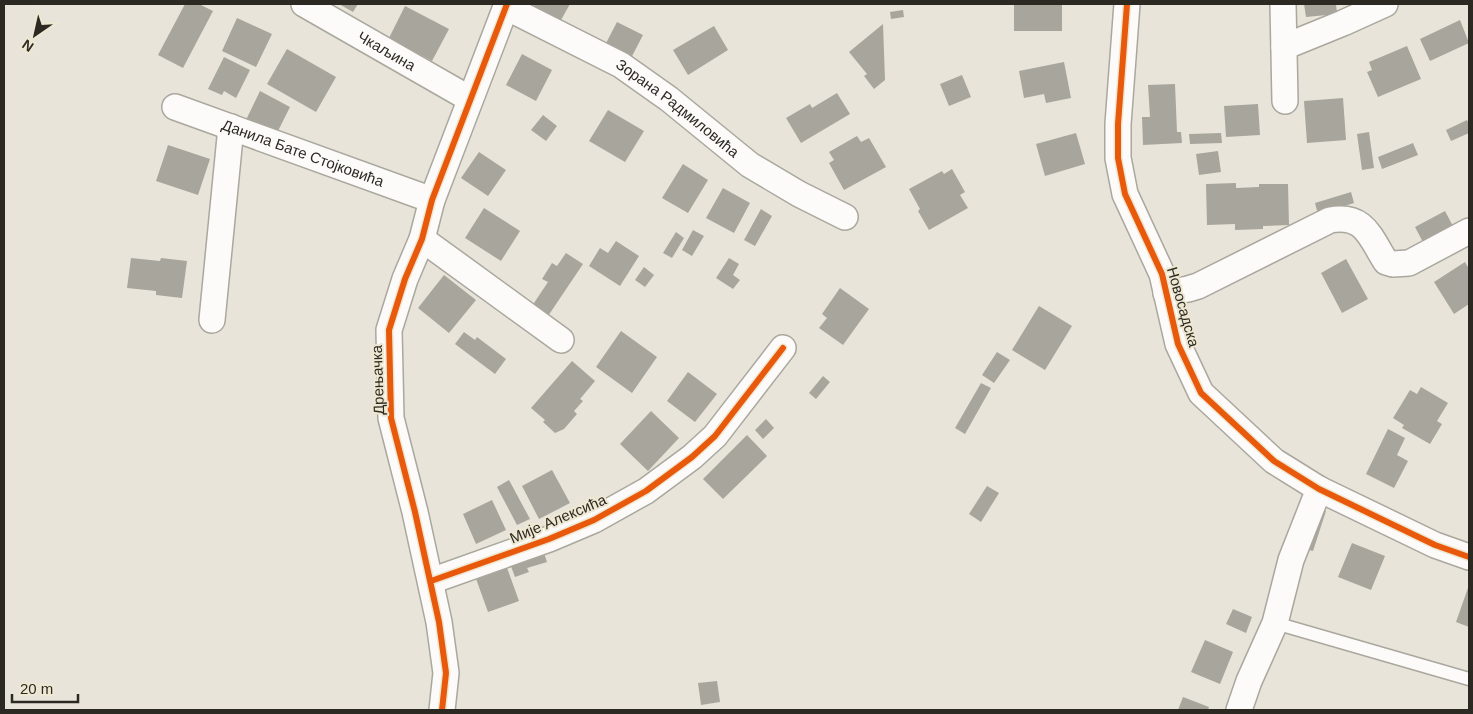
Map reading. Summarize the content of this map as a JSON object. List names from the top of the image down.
{
  "streets": {
    "street": [
      "Чкаљина",
      "Зорана Радмиловића",
      "Данила Бате Стојковића",
      "Новосадска",
      "Дрењачка",
      "Мије Алексића"
    ]
  },
  "crossings": [
    ["Чкаљина", "Дрењачка"],
    ["Зорана Радмиловића", "Дрењачка"],
    ["Данила Бате Стојковића", "Дрењачка"],
    ["Дрењачка", "Мије Алексића"]
  ],
  "scale_bar": "20 m",
  "north": "bottom left"
}
